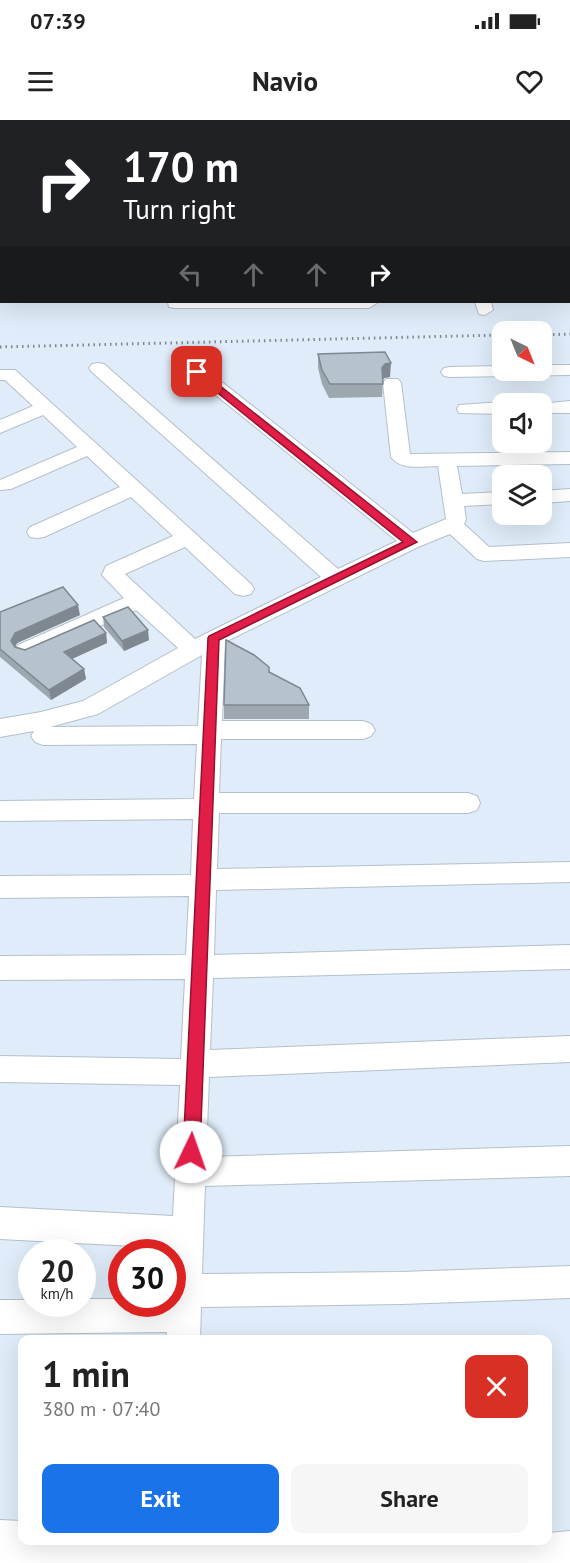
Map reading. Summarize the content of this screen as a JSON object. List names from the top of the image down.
{
  "north": "bottom right",
  "page": {
    "status": "07:39",
    "header": "Navio",
    "turn": ["170 m", "Turn right"],
    "speed": "20 km/h",
    "limit": "30",
    "heading": ["1 min", "380 m · 07:40"],
    "buttons": ["Exit", "Share"]
  }
}
